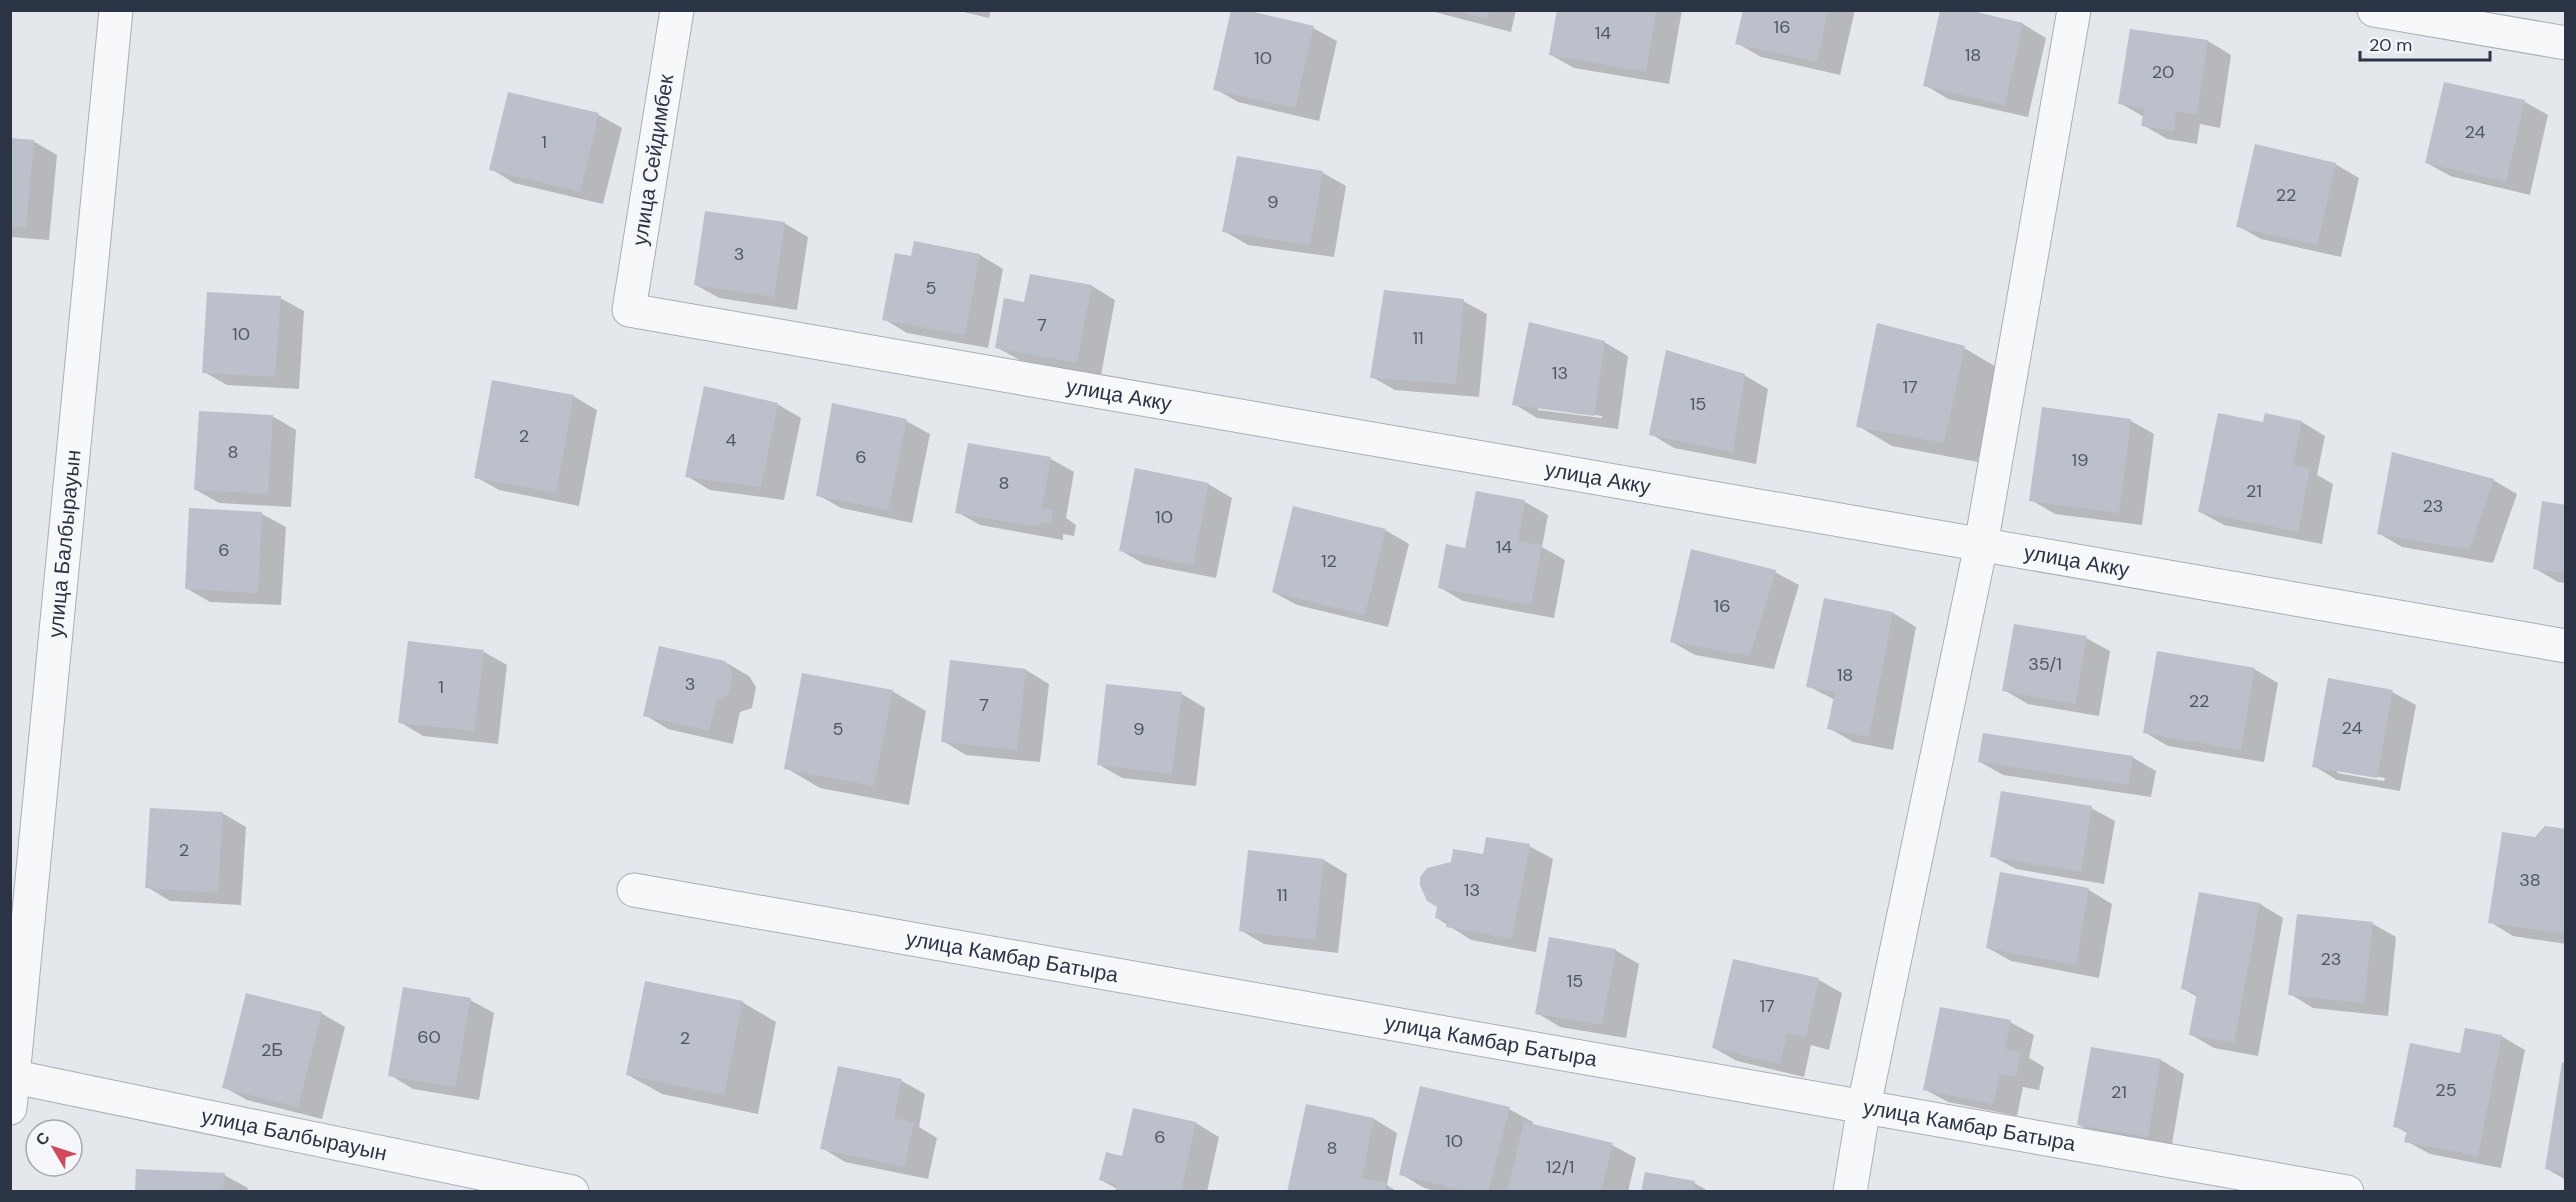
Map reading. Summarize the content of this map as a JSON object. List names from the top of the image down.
{
  "streets": {
    "street": [
      "улица Сейдимбек",
      "улица Акку",
      "улица Балбырауын",
      "улица Камбар Батыра"
    ]
  },
  "crossings": [
    ["улица Сейдимбек", "улица Акку"]
  ],
  "house_numbers": [
    "16",
    "14",
    "18",
    "10",
    "20",
    "24",
    "1",
    "22",
    "9",
    "3",
    "5",
    "7",
    "10",
    "11",
    "13",
    "17",
    "15",
    "2",
    "4",
    "8",
    "6",
    "19",
    "8",
    "21",
    "23",
    "10",
    "14",
    "6",
    "12",
    "16",
    "35/1",
    "18",
    "3",
    "1",
    "22",
    "7",
    "24",
    "5",
    "9",
    "2",
    "38",
    "13",
    "11",
    "23",
    "15",
    "17",
    "60",
    "2",
    "2Б",
    "25",
    "21",
    "6",
    "10",
    "8",
    "12/1"
  ],
  "scale_bar": "20 m",
  "north": "top left"
}
